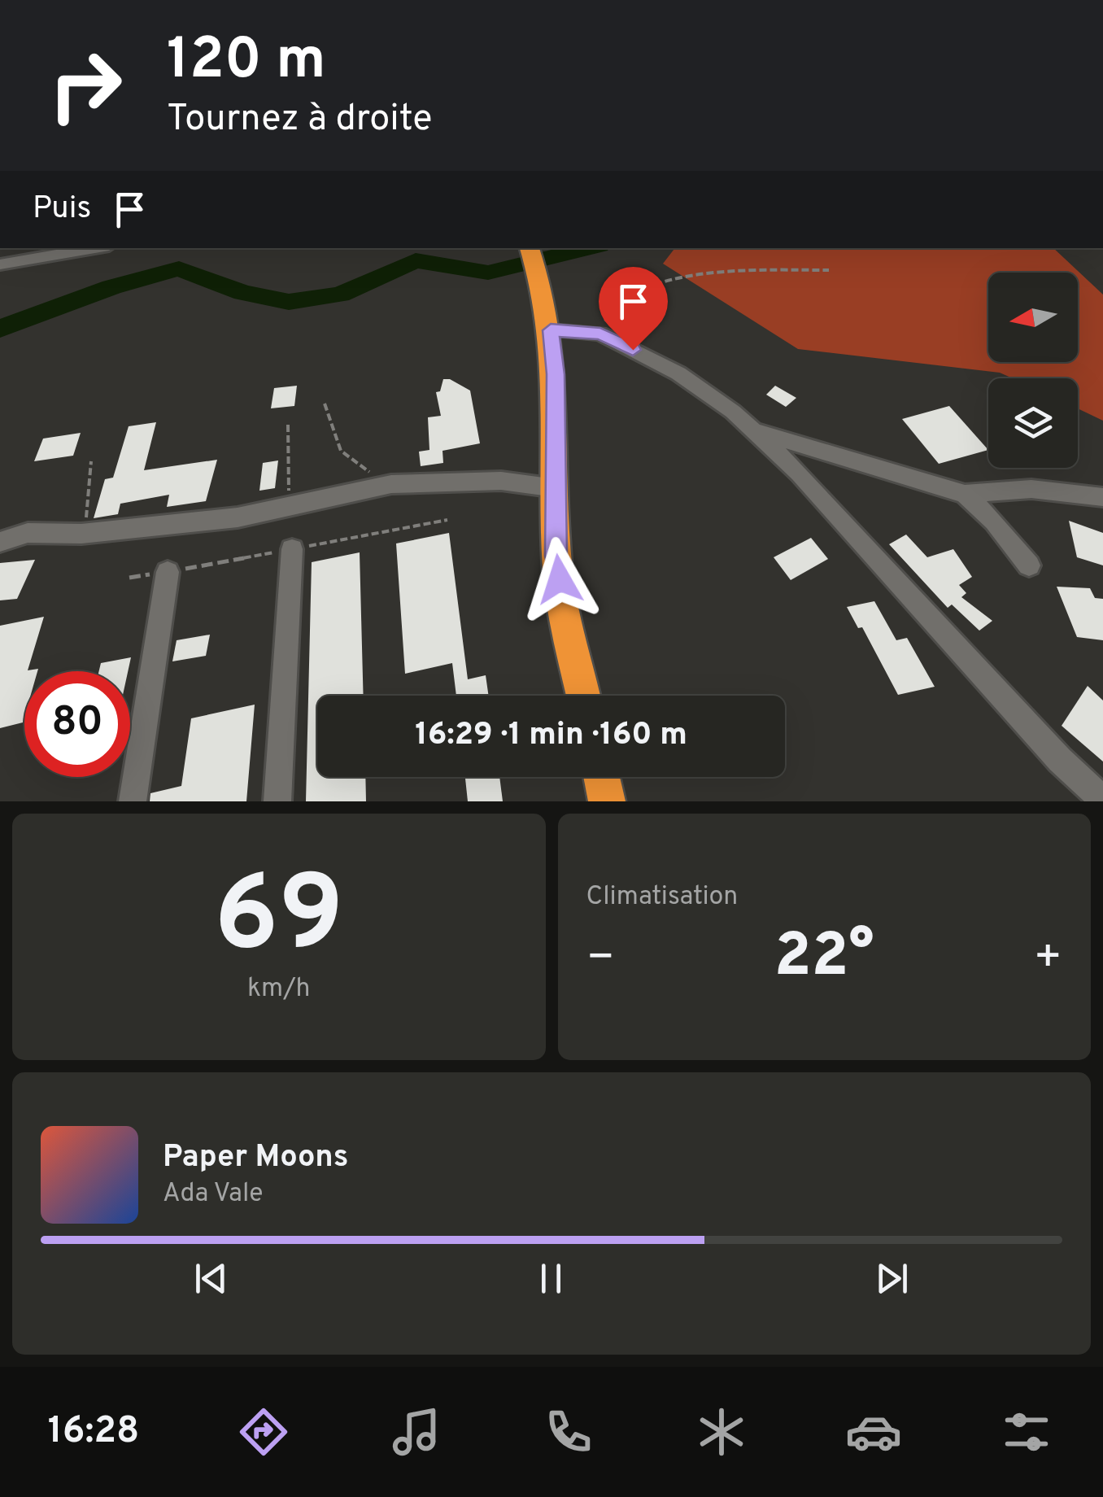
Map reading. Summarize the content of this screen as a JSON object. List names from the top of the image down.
{
  "north": "left",
  "page": {
    "turn": ["120 m", "Tournez à droite"],
    "then": "Puis",
    "limit": "80",
    "trip": "16:29 · 1 min · 160 m",
    "tile": [
      ["69", "km/h"],
      "Climatisation"
    ],
    "heat": ["−", "22°", "+"],
    "song": ["Paper Moons", "Ada Vale"],
    "tabs": "16:28"
  }
}
